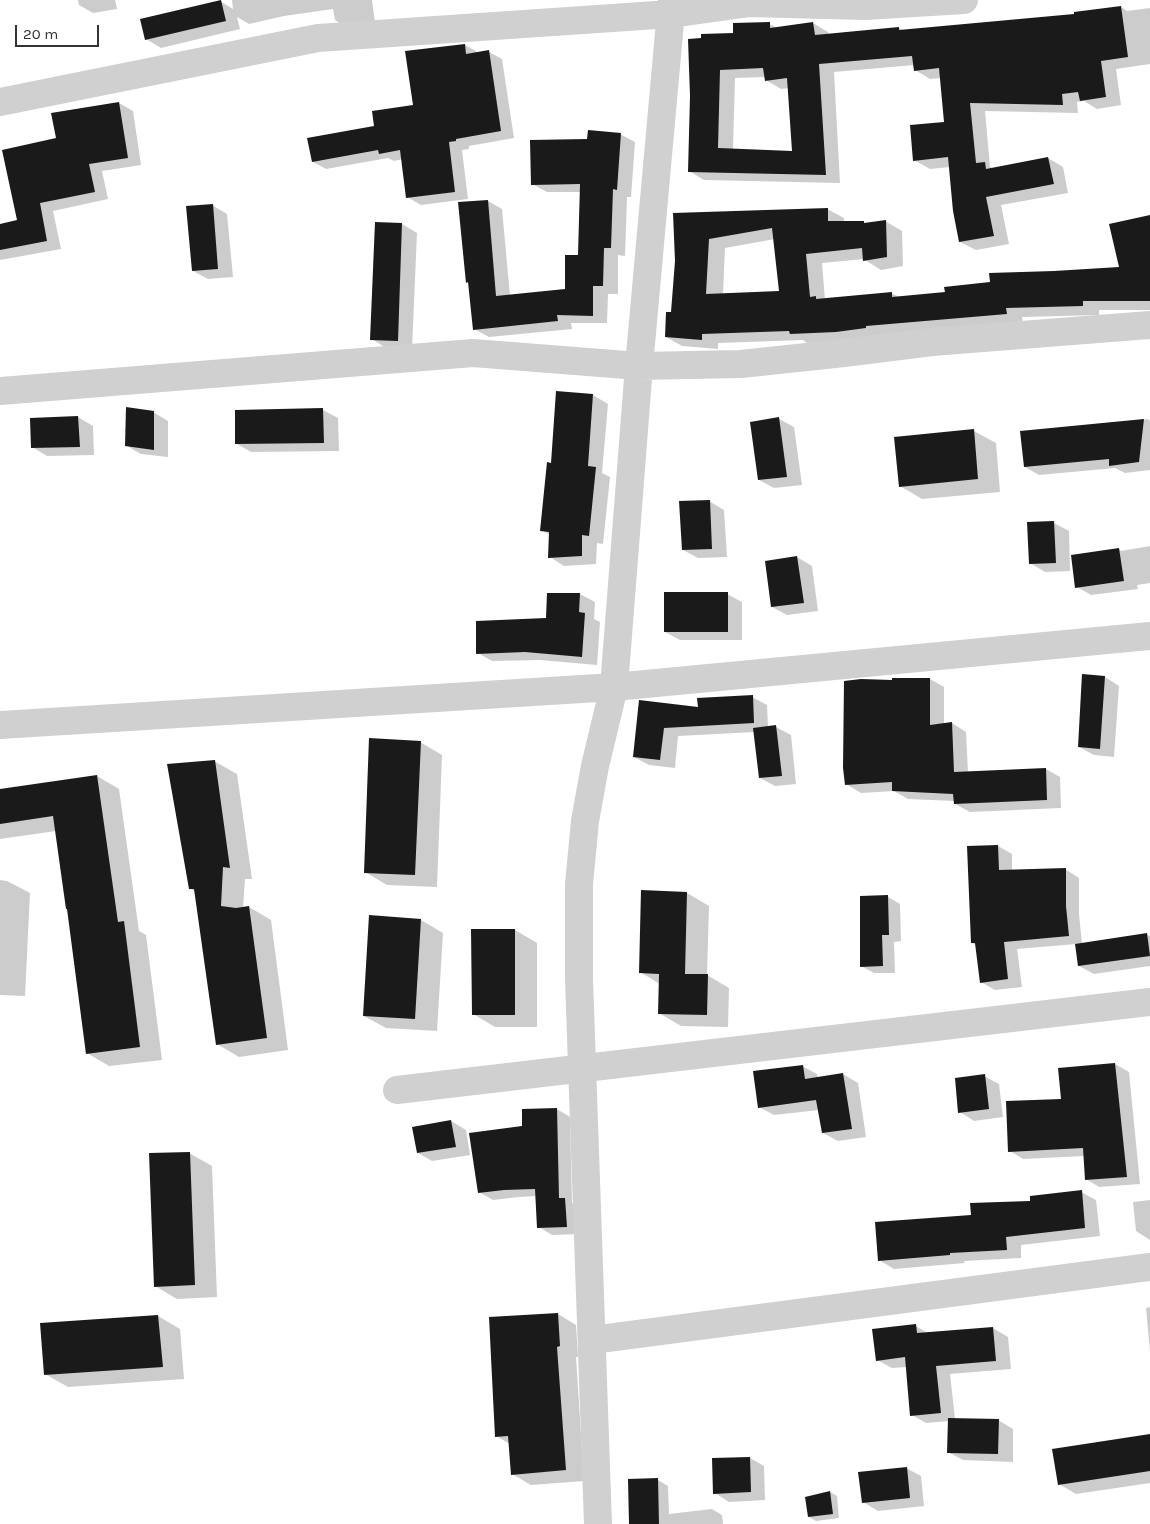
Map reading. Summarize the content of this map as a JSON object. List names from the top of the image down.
{
  "scale_bar": "20 m"
}
